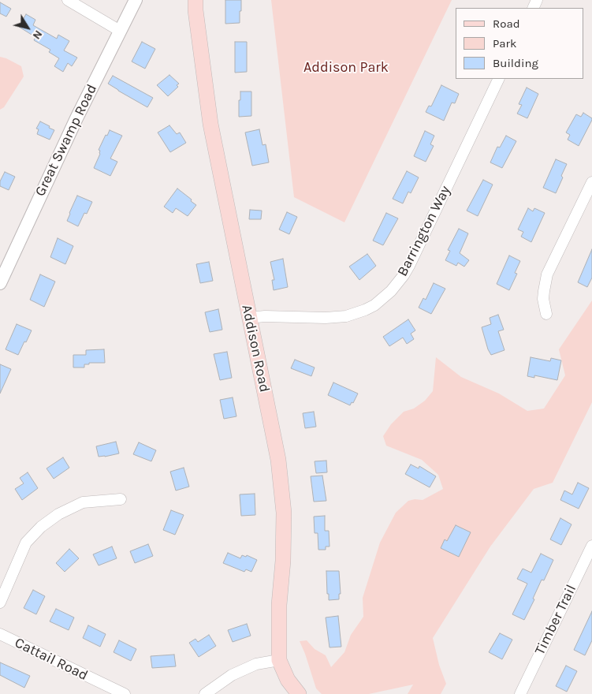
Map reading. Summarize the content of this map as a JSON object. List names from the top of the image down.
{
  "streets": {
    "main road": ["Addison Road"],
    "street": [
      "Great Swamp Road",
      "Barrington Way",
      "Timber Trail",
      "Cattail Road"
    ]
  },
  "crossings": [
    ["Barrington Way", "Addison Road"]
  ],
  "parks": ["Addison Park"],
  "legend": ["Road", "Park", "Building"],
  "north": "bottom right"
}
